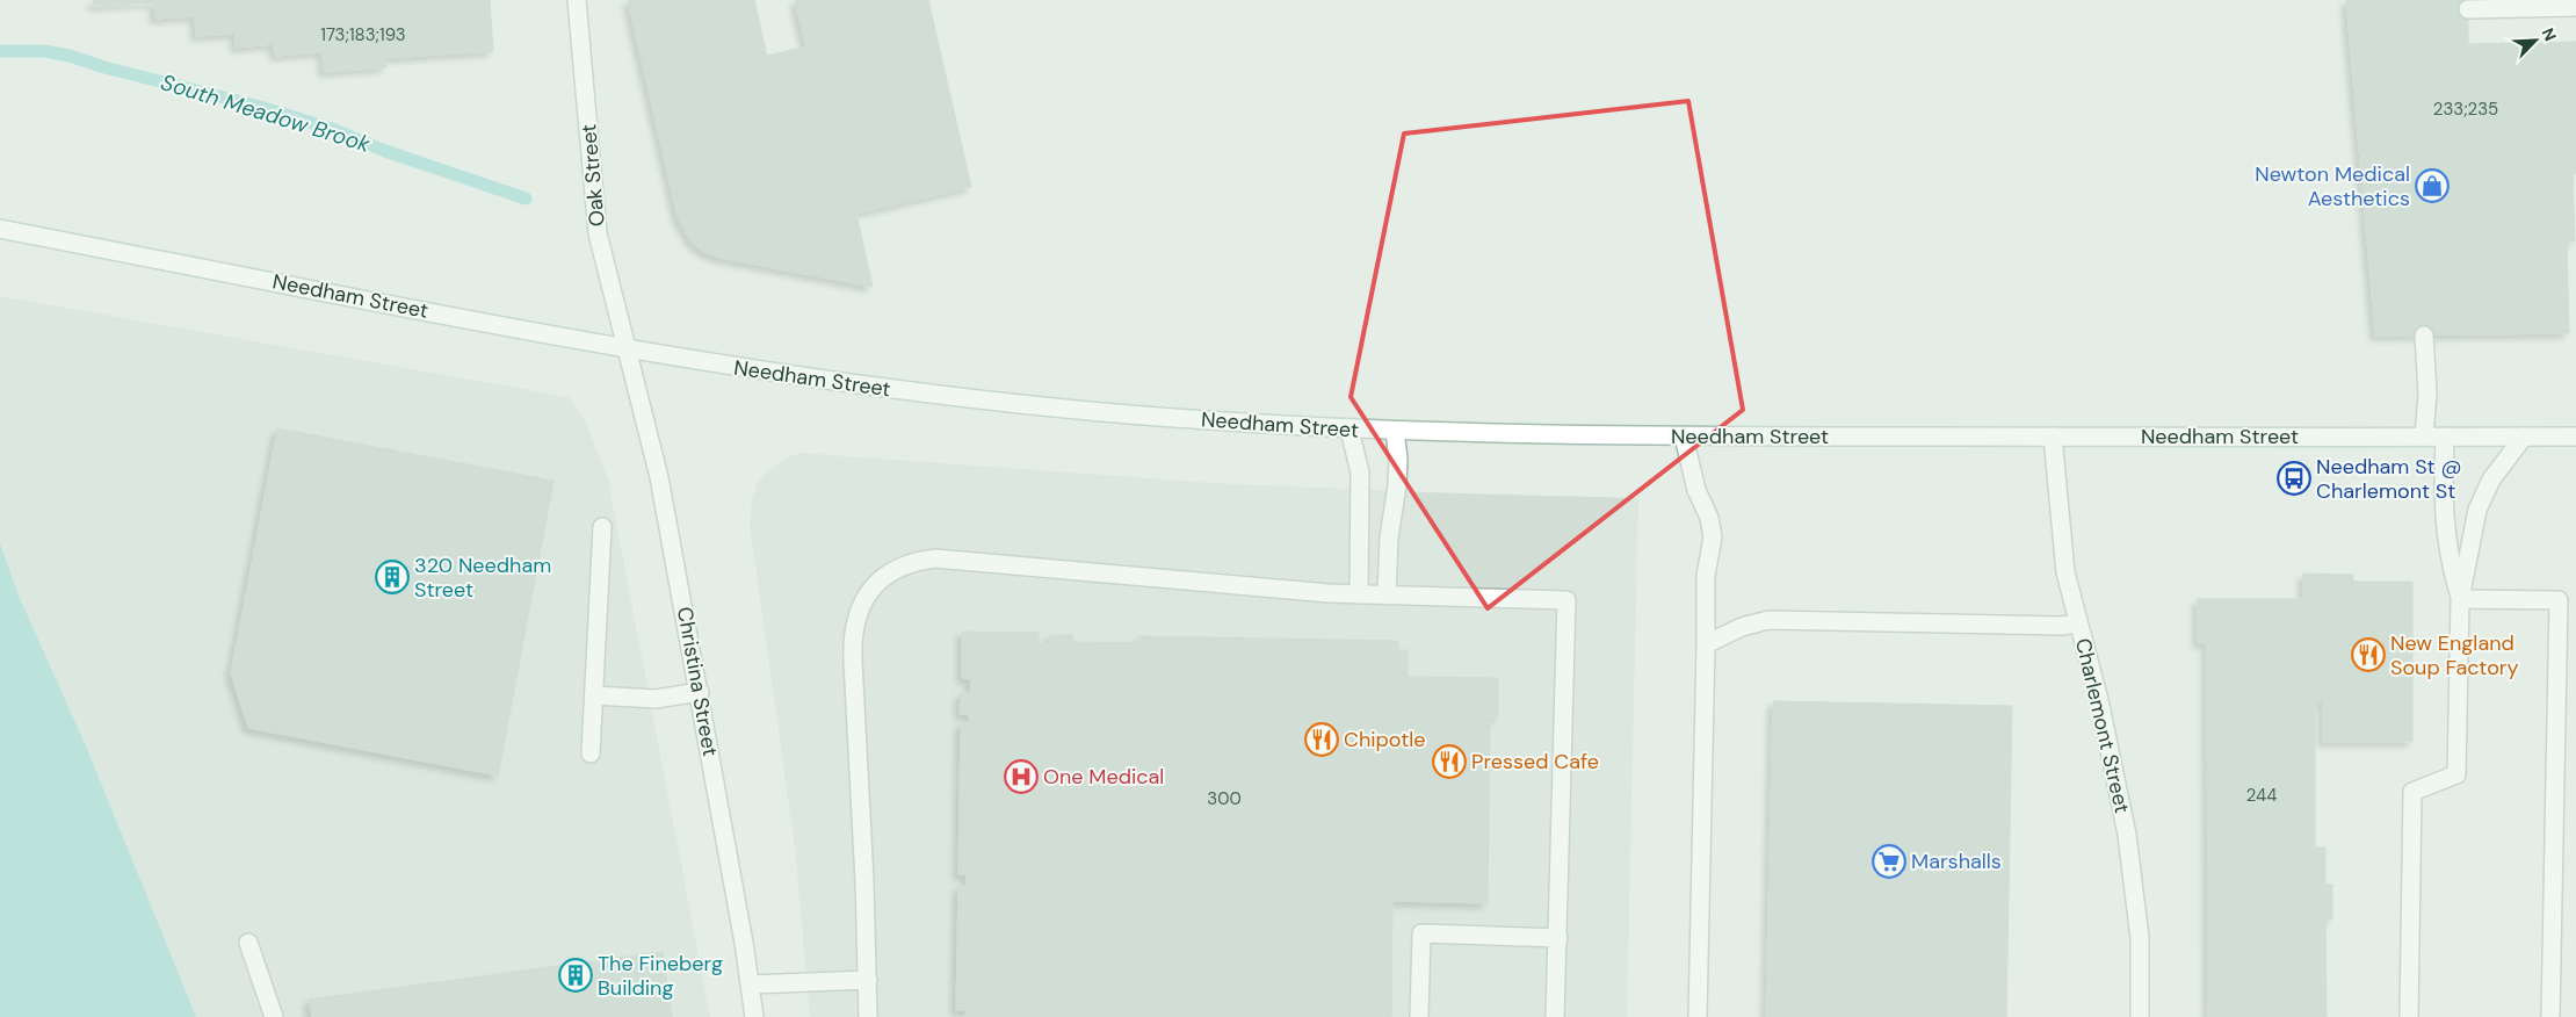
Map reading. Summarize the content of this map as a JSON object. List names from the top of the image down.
{
  "streets": {
    "main road": [
      "Oak Street",
      "Needham Street",
      "Christina Street",
      "Charlemont Street"
    ]
  },
  "crossings": [
    ["Oak Street", "Needham Street"],
    ["Oak Street", "Christina Street"],
    ["Needham Street", "Christina Street"],
    ["Needham Street", "Charlemont Street"]
  ],
  "water": ["South Meadow Brook"],
  "places": {
    "shop": ["Newton Medical Aesthetics"],
    "bus stop": ["Needham St @ Charlemont St"],
    "building": ["320 Needham Street", "The Fineberg Building"],
    "restaurant": ["New England Soup Factory", "Chipotle", "Pressed Cafe"],
    "hospital": ["One Medical"],
    "supermarket": ["Marshalls"]
  },
  "house_numbers": [
    "173;183;193",
    "233;235",
    "244",
    "300"
  ],
  "north": "top right"
}
